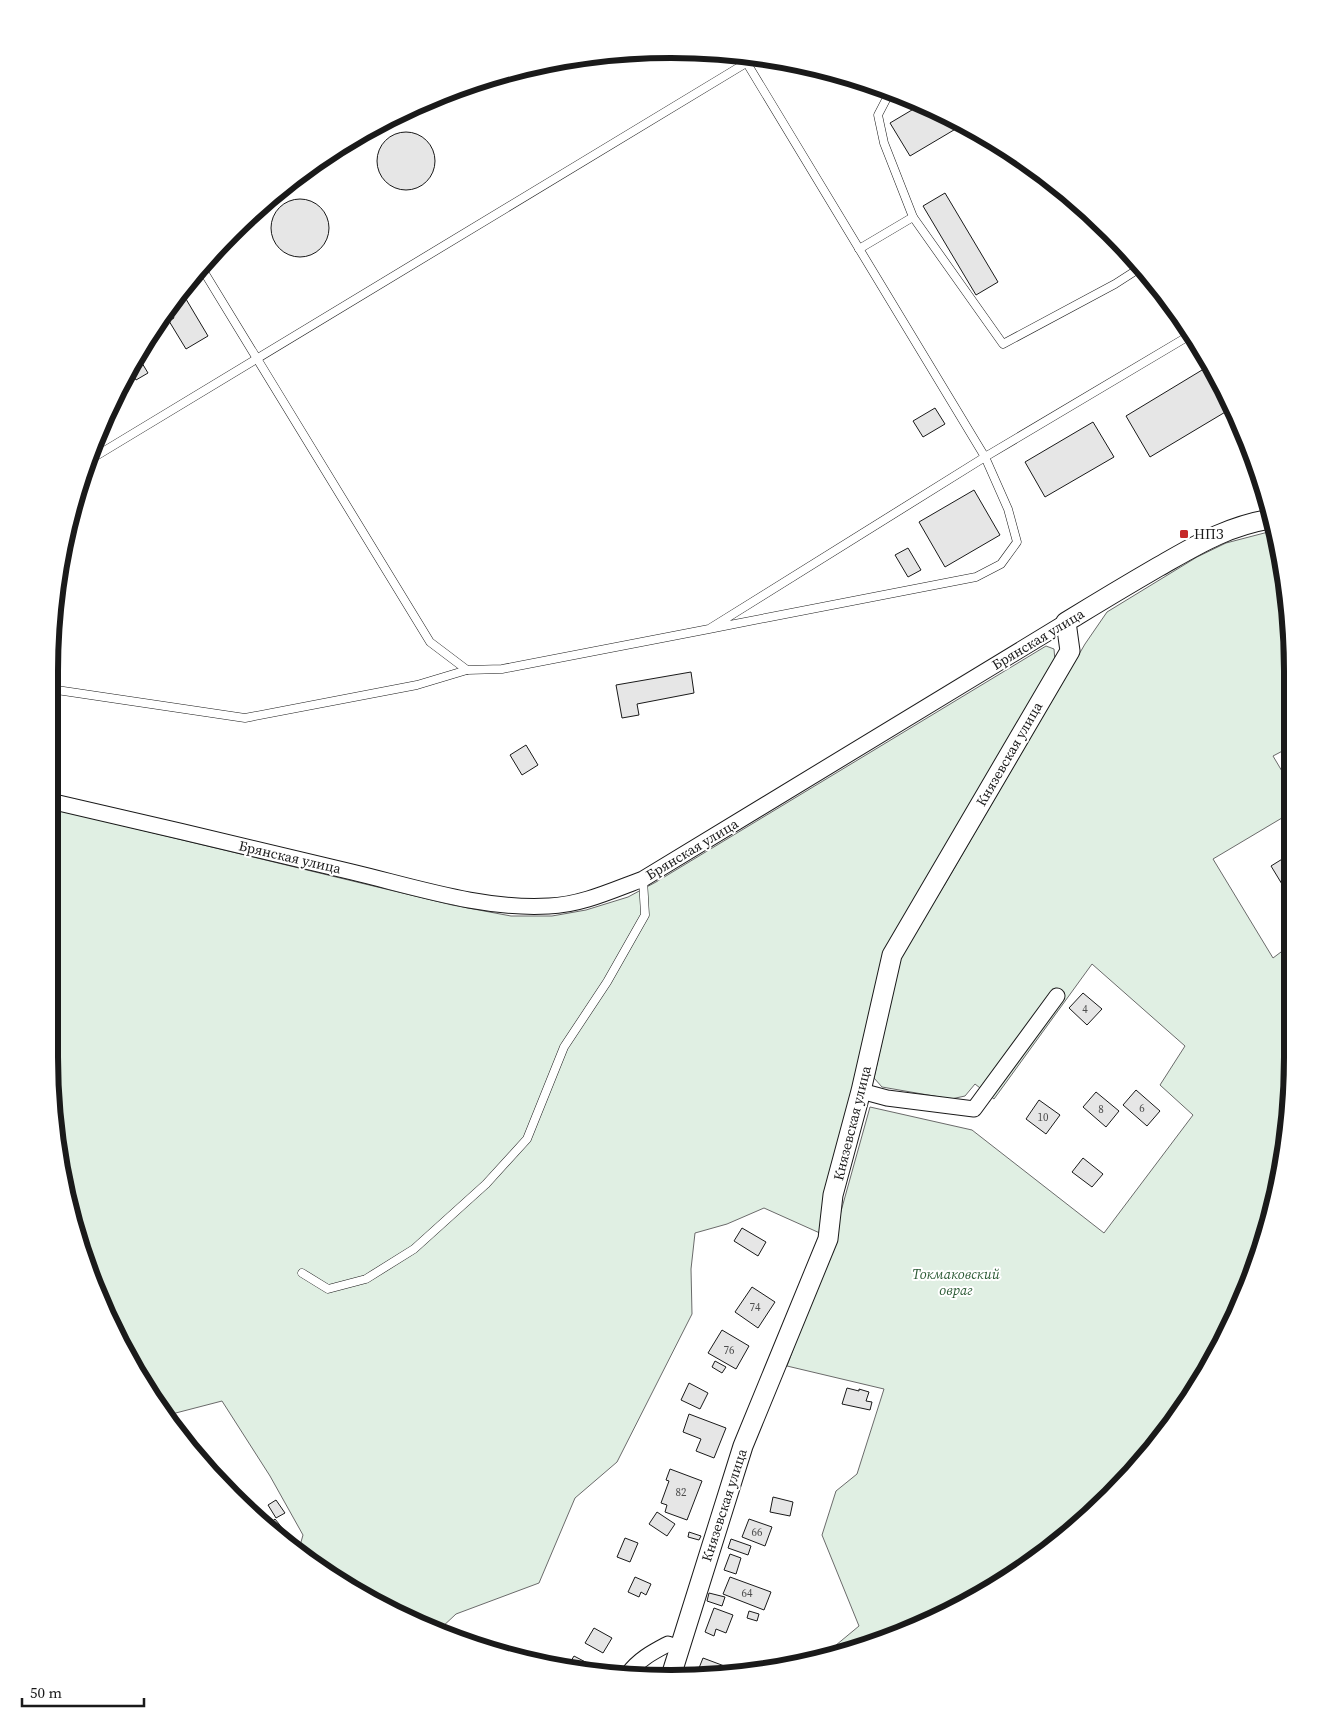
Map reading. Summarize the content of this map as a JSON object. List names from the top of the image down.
{
  "streets": {
    "street": ["Брянская улица", "Князевская улица"]
  },
  "crossings": [
    ["Брянская улица", "Князевская улица"]
  ],
  "parks": ["Токмаковский овраг"],
  "places": {
    "transit": ["НПЗ"]
  },
  "house_numbers": [
    "4",
    "6",
    "8",
    "10",
    "74",
    "76",
    "82",
    "66",
    "64"
  ],
  "scale_bar": "50 m"
}
